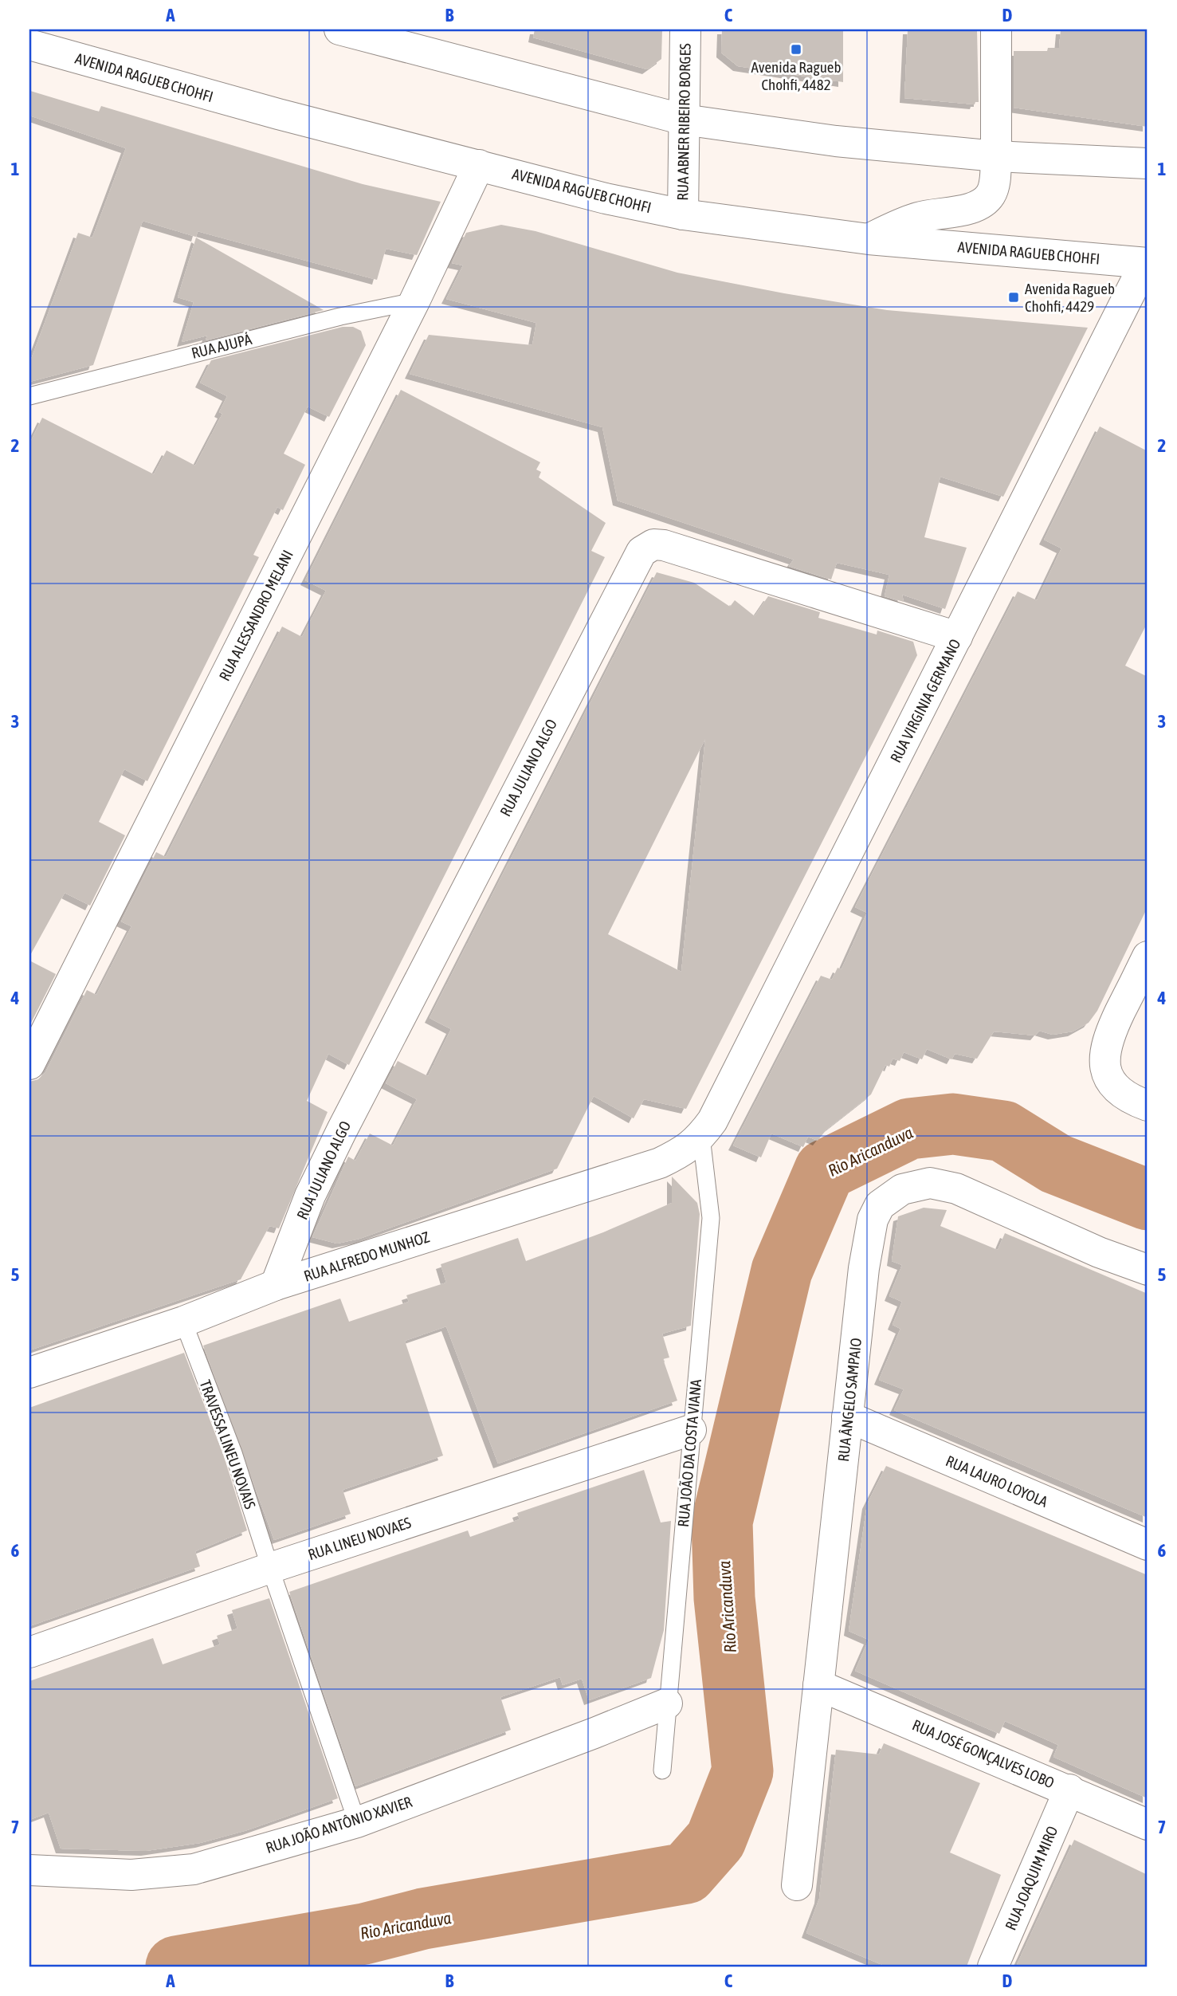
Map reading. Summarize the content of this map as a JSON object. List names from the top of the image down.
{
  "streets": {
    "street": [
      "AVENIDA RAGUEB CHOHFI",
      "RUA ABNER RIBEIRO BORGES",
      "RUA ALESSANDRO MELANI",
      "RUA VIRGINIA GERMANO",
      "RUA JULIANO ALGO",
      "RUA ALFREDO MUNHOZ",
      "RUA ÂNGELO SAMPAIO",
      "RUA LAURO LOYOLA",
      "RUA LINEU NOVAES",
      "RUA JOSÉ GONÇALVES LOBO",
      "RUA JOÃO ANTÔNIO XAVIER",
      "RUA JOAQUIM MIRO"
    ],
    "lane": ["RUA AJUPÁ", "TRAVESSA LINEU NOVAIS", "RUA JOÃO DA COSTA VIANA"]
  },
  "crossings": [
    ["AVENIDA RAGUEB CHOHFI", "RUA ABNER RIBEIRO BORGES"],
    ["AVENIDA RAGUEB CHOHFI", "RUA ALESSANDRO MELANI"],
    ["AVENIDA RAGUEB CHOHFI", "RUA VIRGINIA GERMANO"],
    ["RUA AJUPÁ", "RUA ALESSANDRO MELANI"],
    ["RUA VIRGINIA GERMANO", "RUA JULIANO ALGO"],
    ["RUA VIRGINIA GERMANO", "RUA ALFREDO MUNHOZ"],
    ["RUA VIRGINIA GERMANO", "RUA JOÃO DA COSTA VIANA"],
    ["RUA JULIANO ALGO", "RUA ALFREDO MUNHOZ"],
    ["RUA ALFREDO MUNHOZ", "TRAVESSA LINEU NOVAIS"],
    ["RUA ALFREDO MUNHOZ", "RUA JOÃO DA COSTA VIANA"],
    ["RUA ÂNGELO SAMPAIO", "RUA LAURO LOYOLA"],
    ["RUA ÂNGELO SAMPAIO", "RUA JOSÉ GONÇALVES LOBO"],
    ["TRAVESSA LINEU NOVAIS", "RUA LINEU NOVAES"],
    ["TRAVESSA LINEU NOVAIS", "RUA JOÃO ANTÔNIO XAVIER"],
    ["RUA JOÃO DA COSTA VIANA", "RUA LINEU NOVAES"],
    ["RUA JOÃO DA COSTA VIANA", "RUA JOÃO ANTÔNIO XAVIER"],
    ["RUA JOSÉ GONÇALVES LOBO", "RUA JOAQUIM MIRO"]
  ],
  "water": ["Rio Aricanduva"],
  "places": {
    "transit": ["Avenida Ragueb Chohfi, 4482", "Avenida Ragueb Chohfi, 4429"]
  },
  "grid": {
    "columns": [
      "A",
      "B",
      "C",
      "D"
    ],
    "rows": [
      "1",
      "2",
      "3",
      "4",
      "5",
      "6",
      "7"
    ]
  }
}
